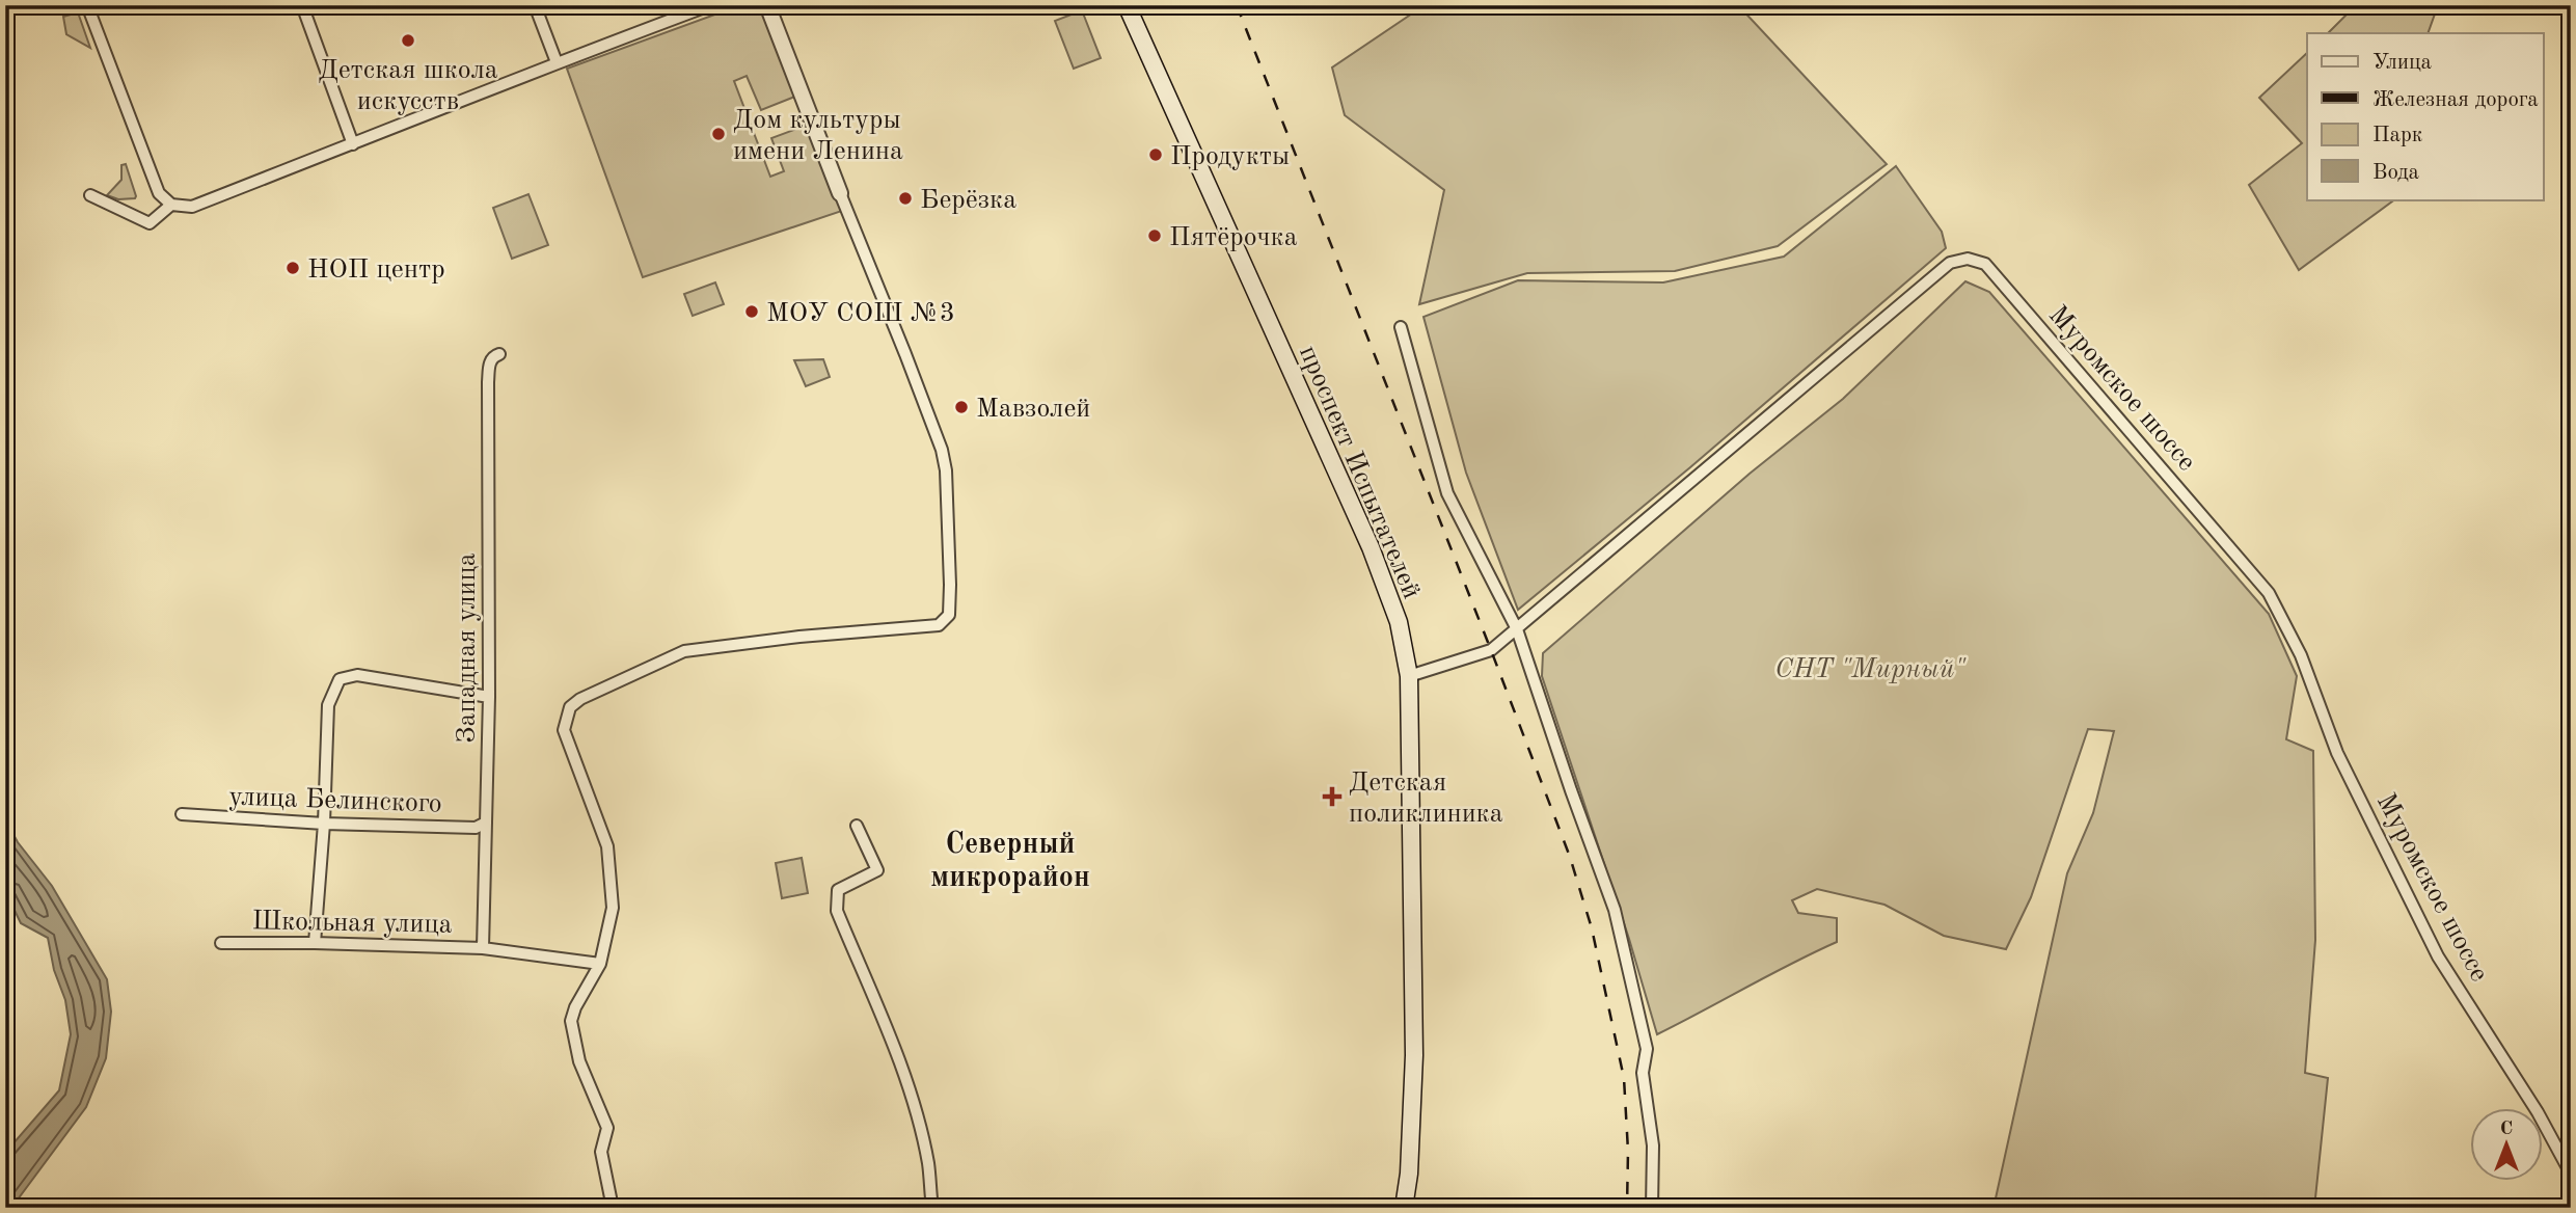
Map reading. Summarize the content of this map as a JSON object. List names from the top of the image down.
{
  "streets": {
    "main road": ["проспект Испытателей"],
    "street": [
      "Муромское шоссе",
      "Западная улица",
      "улица Белинского",
      "Школьная улица"
    ]
  },
  "crossings": [
    ["Муромское шоссе", "проспект Испытателей"],
    ["Западная улица", "улица Белинского"],
    ["Западная улица", "Школьная улица"]
  ],
  "districts": ["Северный микрорайон"],
  "parks": ["СНТ \"Мирный\""],
  "places": {
    "other": [
      "Детская школа искусств",
      "Дом культуры имени Ленина",
      "Продукты",
      "Берёзка",
      "Пятёрочка",
      "НОП центр",
      "МОУ СОШ №3",
      "Мавзолей"
    ],
    "health": ["Детская поликлиника"]
  },
  "legend": [
    "Улица",
    "Железная дорога",
    "Парк",
    "Вода"
  ],
  "north": "top"
}
